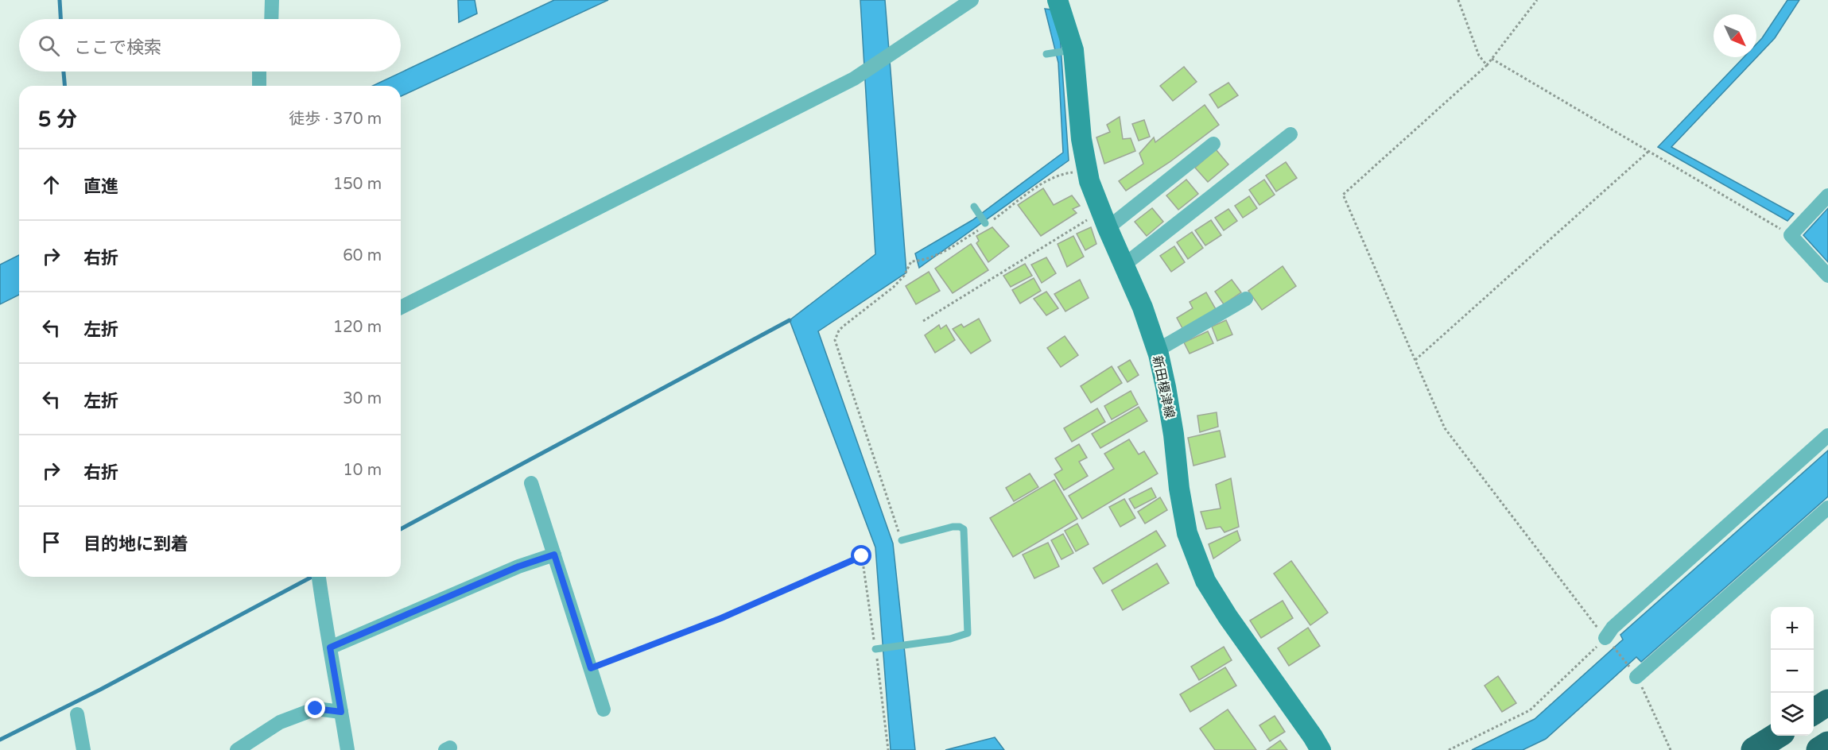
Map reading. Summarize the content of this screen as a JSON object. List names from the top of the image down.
{
  "streets": {
    "main road": ["新田榎津線"]
  },
  "north": "bottom right",
  "page": {
    "search": "ここで検索",
    "heading": ["5 分", "徒歩 · 370 m"],
    "list": [
      ["直進", "150 m"],
      ["右折", "60 m"],
      ["左折", "120 m"],
      ["左折", "30 m"],
      ["右折", "10 m"],
      "目的地に到着"
    ],
    "map_buttons": ["+", "−"]
  }
}
